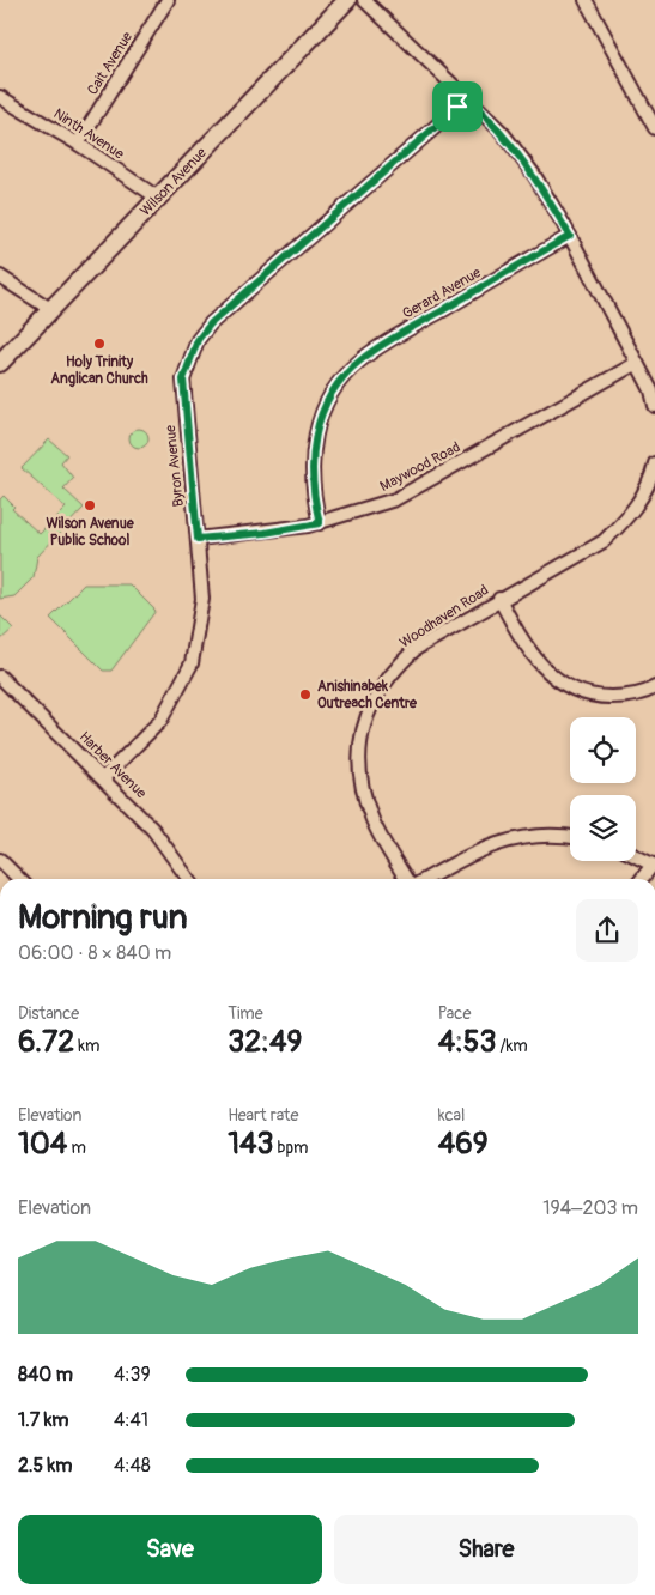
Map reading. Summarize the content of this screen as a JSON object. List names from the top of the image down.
{
  "streets": {
    "street": [
      "Cait Avenue",
      "Ninth Avenue",
      "Wilson Avenue",
      "Gerard Avenue",
      "Byron Avenue",
      "Maywood Road",
      "Woodhaven Road",
      "Harber Avenue"
    ]
  },
  "crossings": [
    ["Cait Avenue", "Ninth Avenue"],
    ["Ninth Avenue", "Wilson Avenue"],
    ["Gerard Avenue", "Maywood Road"],
    ["Byron Avenue", "Maywood Road"],
    ["Byron Avenue", "Harber Avenue"]
  ],
  "places": ["Holy Trinity Anglican Church", "Wilson Avenue Public School", "Anishinabek Outreach Centre"],
  "page": {
    "heading": ["Morning run", "06:00 · 8 × 840 m"],
    "stats": [
      ["Distance", "6.72 km"],
      ["Time", "32:49"],
      ["Pace", "4:53 /km"],
      ["Elevation", "104 m"],
      ["Heart rate", "143 bpm"],
      ["kcal", "469"]
    ],
    "chart": ["Elevation", "194–203 m"],
    "list": [
      {
        "name": "840 m",
        "note": "4:39"
      },
      {
        "name": "1.7 km",
        "note": "4:41"
      },
      {
        "name": "2.5 km",
        "note": "4:48"
      }
    ],
    "buttons": ["Save", "Share"]
  }
}
